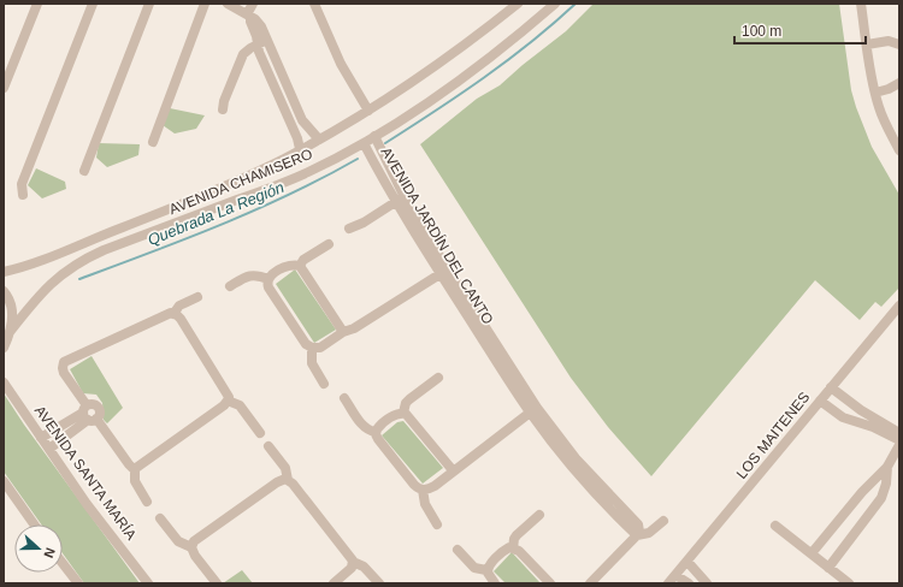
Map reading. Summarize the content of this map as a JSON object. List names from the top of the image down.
{
  "streets": {
    "street": [
      "AVENIDA CHAMISERO",
      "AVENIDA JARDÍN DEL CANTO",
      "LOS MAITENES",
      "AVENIDA SANTA MARÍA"
    ]
  },
  "crossings": [
    ["AVENIDA CHAMISERO", "AVENIDA JARDÍN DEL CANTO"]
  ],
  "water": ["Quebrada La Región"],
  "scale_bar": "100 m",
  "north": "right"
}
